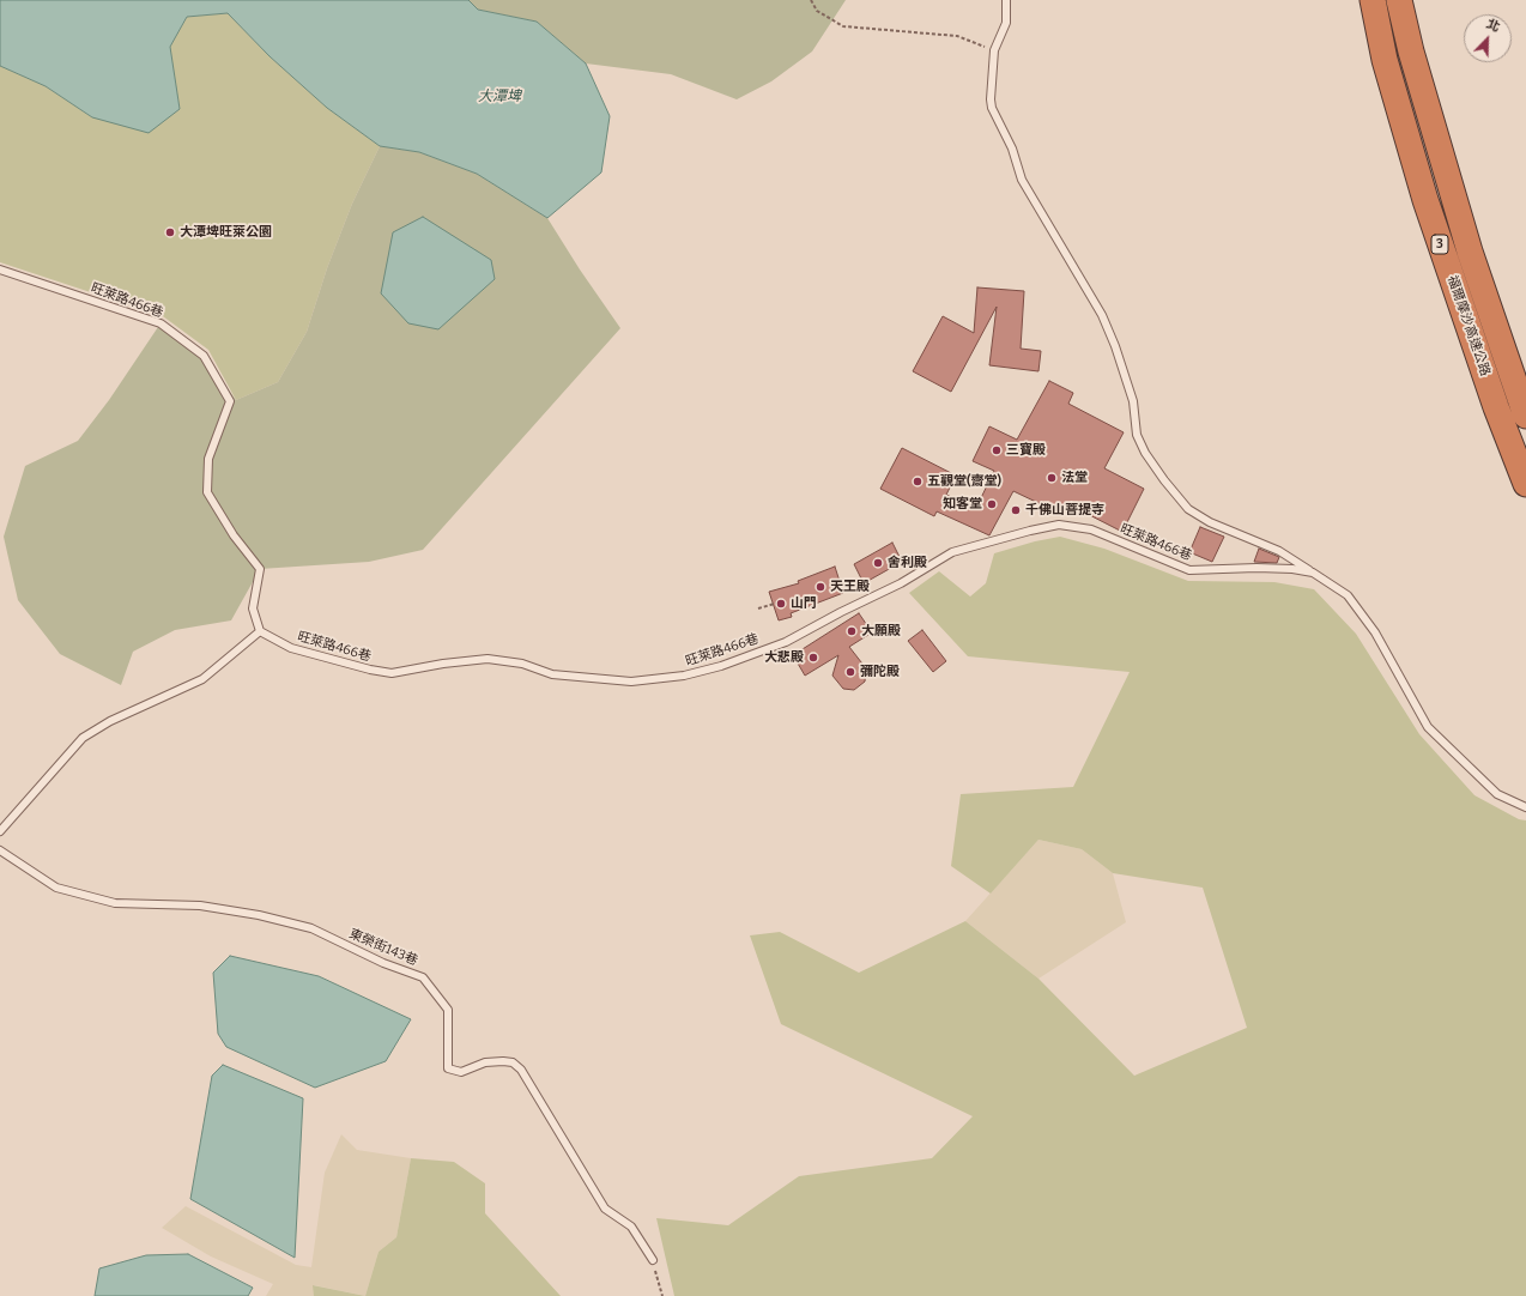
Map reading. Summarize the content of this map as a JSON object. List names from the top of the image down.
{
  "streets": {
    "highway": ["3", "福爾摩沙高速公路"],
    "lane": ["旺萊路466巷", "東榮街143巷"]
  },
  "water": ["大潭埤"],
  "places": [
    "大潭埤旺萊公園",
    "三寶殿",
    "法堂",
    "五觀堂(齋堂)",
    "知客堂",
    "千佛山菩提寺",
    "舍利殿",
    "天王殿",
    "山門",
    "大願殿",
    "大悲殿",
    "彌陀殿"
  ],
  "north": "top right"
}
